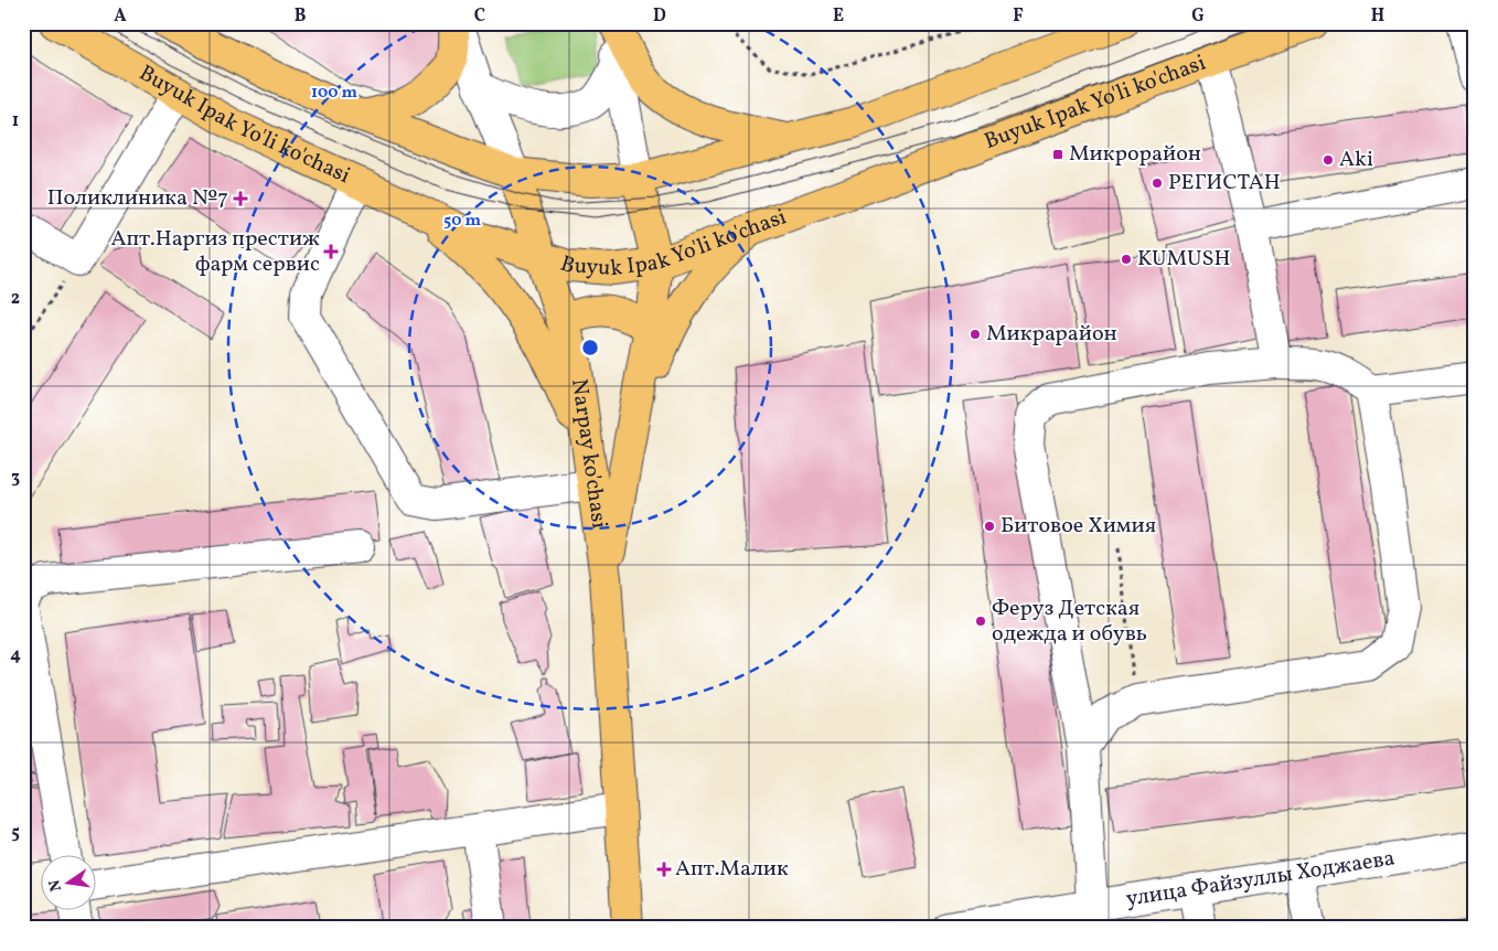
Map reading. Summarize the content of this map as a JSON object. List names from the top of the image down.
{
  "streets": {
    "main road": ["Buyuk Ipak Yo'li ko'chasi", "Narpay ko'chasi"],
    "street": ["улица Файзуллы Ходжаева"]
  },
  "crossings": [
    ["Buyuk Ipak Yo'li ko'chasi", "Narpay ko'chasi"]
  ],
  "places": {
    "transit": ["Микрорайон"],
    "other": [
      "Aki",
      "РЕГИСТАН",
      "KUMUSH",
      "Микрарайон",
      "Битовое Химия",
      "Феруз Детская одежда и обувь"
    ],
    "health": ["Поликлиника №7", "Апт.Наргиз престиж фарм сервис", "Апт.Малик"]
  },
  "north": "left",
  "grid": {
    "columns": [
      "A",
      "B",
      "C",
      "D",
      "E",
      "F",
      "G",
      "H"
    ],
    "rows": [
      "1",
      "2",
      "3",
      "4",
      "5"
    ]
  },
  "rings": ["100 m", "50 m"]
}
